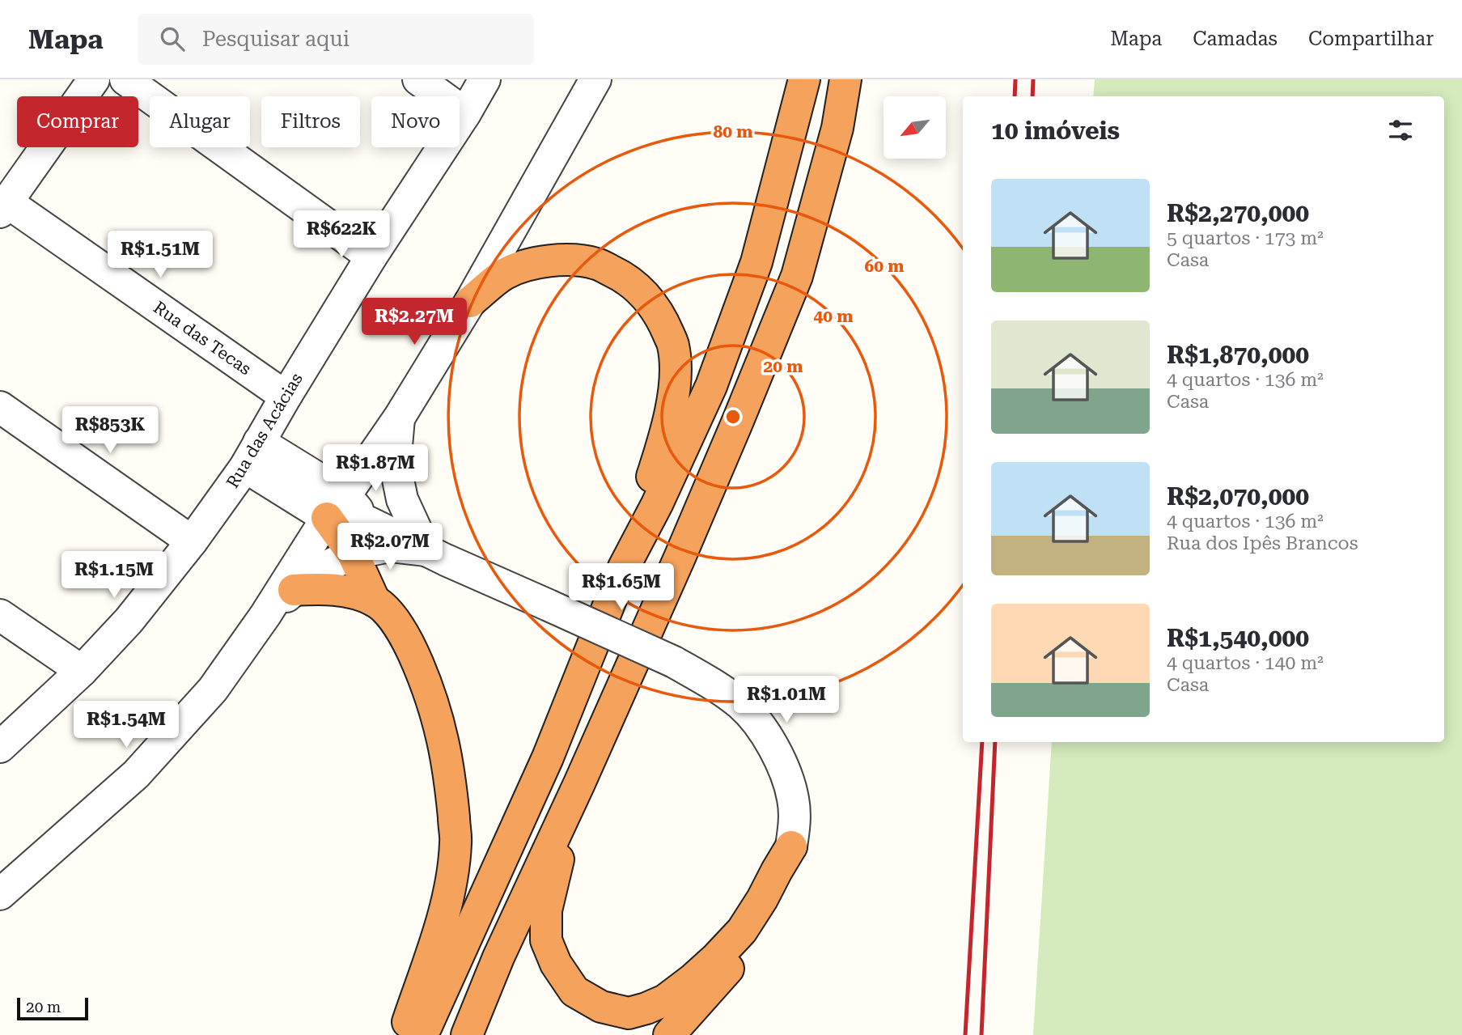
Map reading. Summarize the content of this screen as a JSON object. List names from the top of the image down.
{
  "streets": {
    "street": ["Rua das Tecas", "Rua das Acácias"]
  },
  "crossings": [
    ["Rua das Tecas", "Rua das Acácias"]
  ],
  "scale_bar": "20 m",
  "north": "bottom left",
  "page": {
    "header": "Mapa",
    "search": "Pesquisar aqui",
    "nav": ["Mapa", "Camadas", "Compartilhar"],
    "chip": [
      "Comprar",
      "Alugar",
      "Filtros",
      "Novo"
    ],
    "heading": "10 imóveis",
    "list": [
      {
        "name": "R$2,270,000",
        "note": "5 quartos · 173 m² · Casa"
      },
      {
        "name": "R$1,870,000",
        "note": "4 quartos · 136 m² · Casa"
      },
      {
        "name": "R$2,070,000",
        "note": "4 quartos · 136 m² · Rua dos Ipês Brancos"
      },
      {
        "name": "R$1,540,000",
        "note": "4 quartos · 140 m² · Casa"
      }
    ],
    "price": [
      "R$622K",
      "R$1.51M",
      "R$2.27M",
      "R$853K",
      "R$1.87M",
      "R$2.07M",
      "R$1.15M",
      "R$1.65M",
      "R$1.01M",
      "R$1.54M"
    ],
    "scale": "20 m"
  },
  "rings": [
    "80 m",
    "60 m",
    "40 m",
    "20 m"
  ]
}
